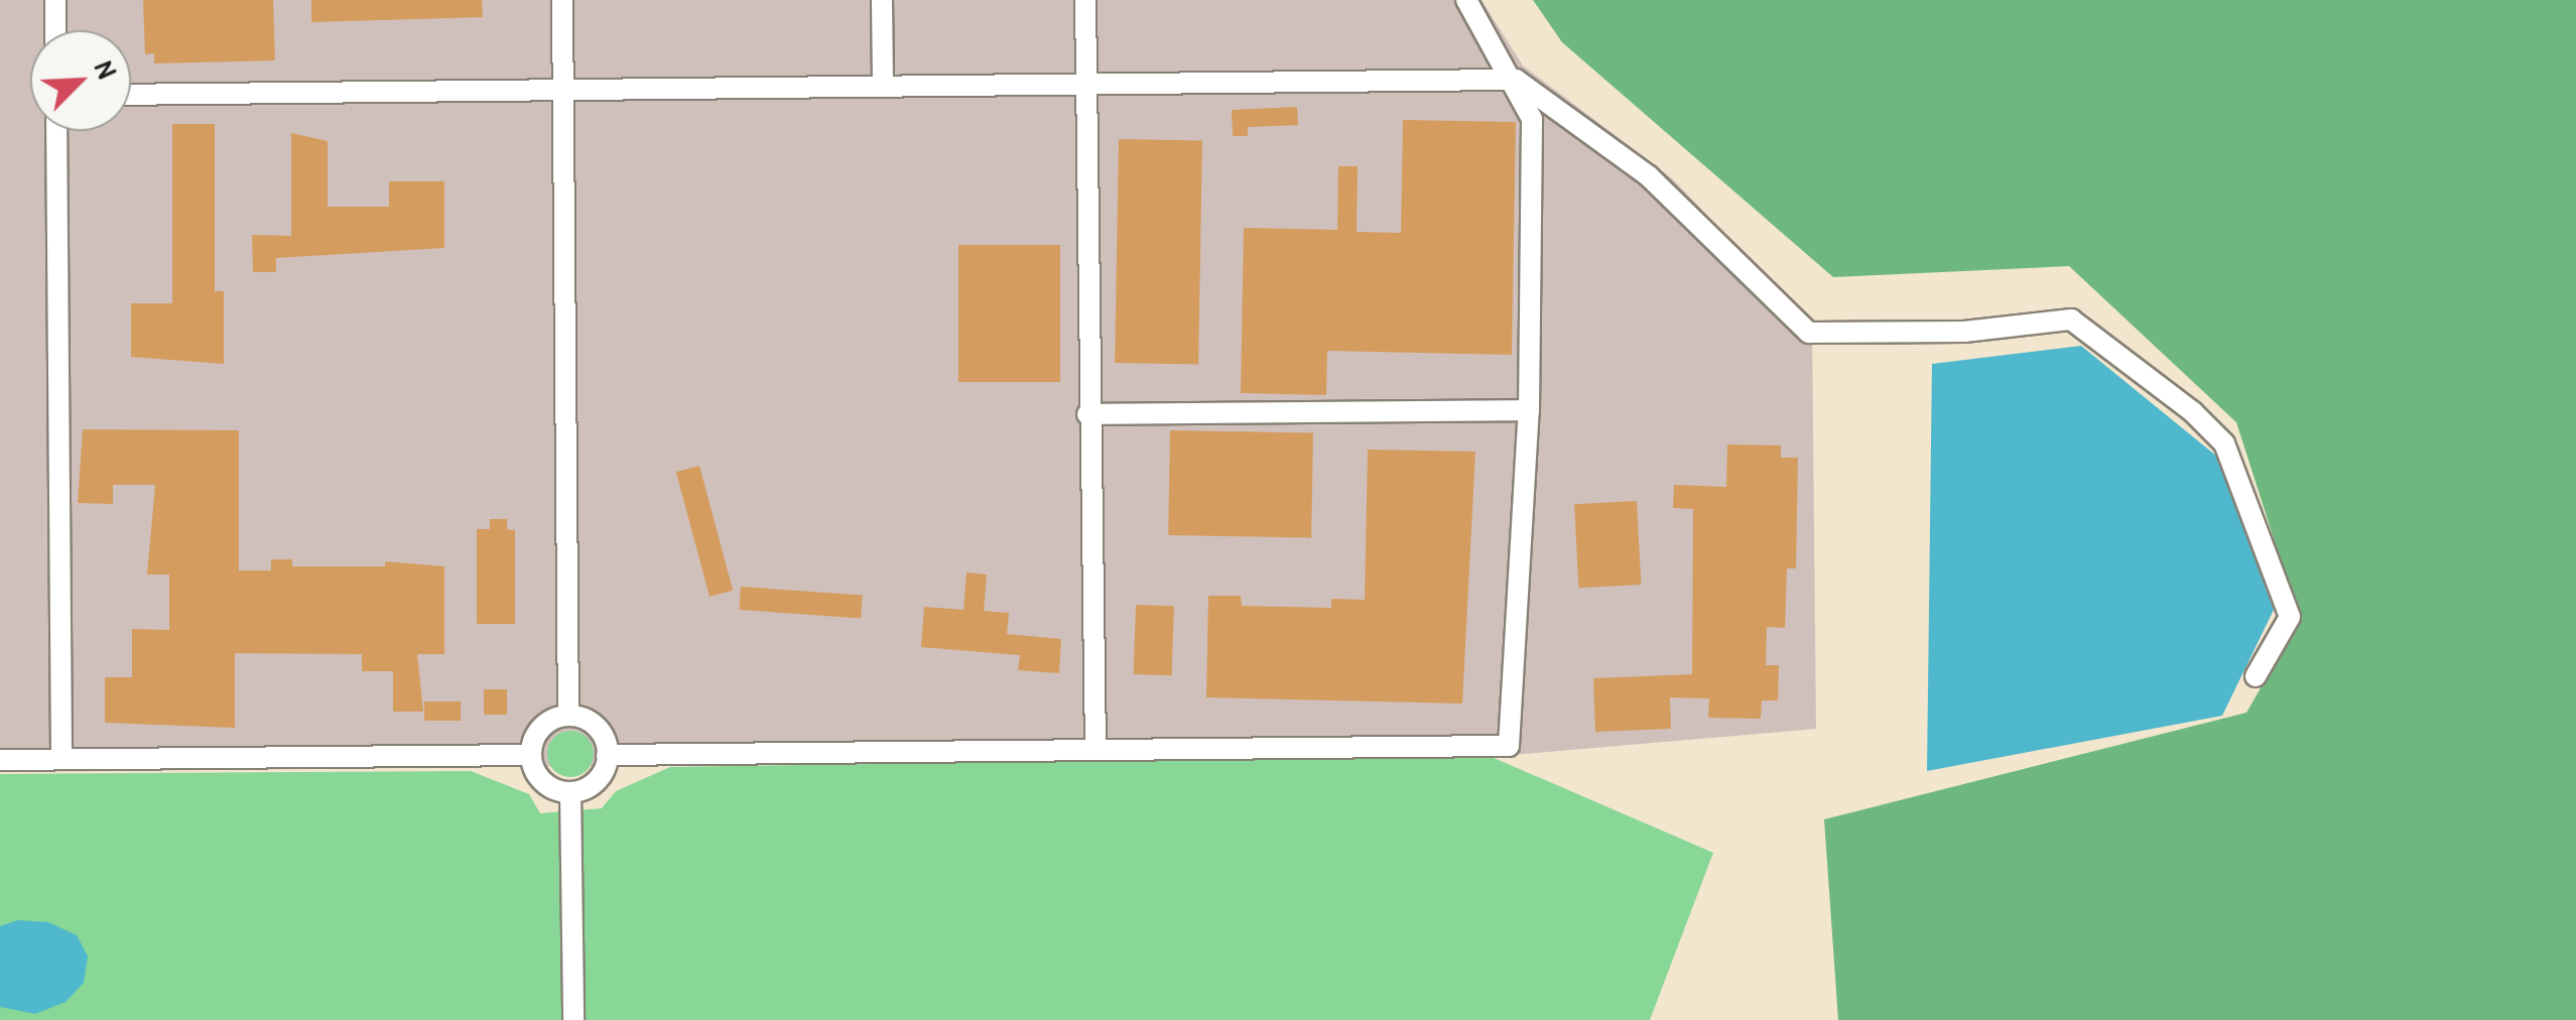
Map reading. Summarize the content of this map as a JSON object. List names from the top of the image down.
{
  "north": "top right"
}
